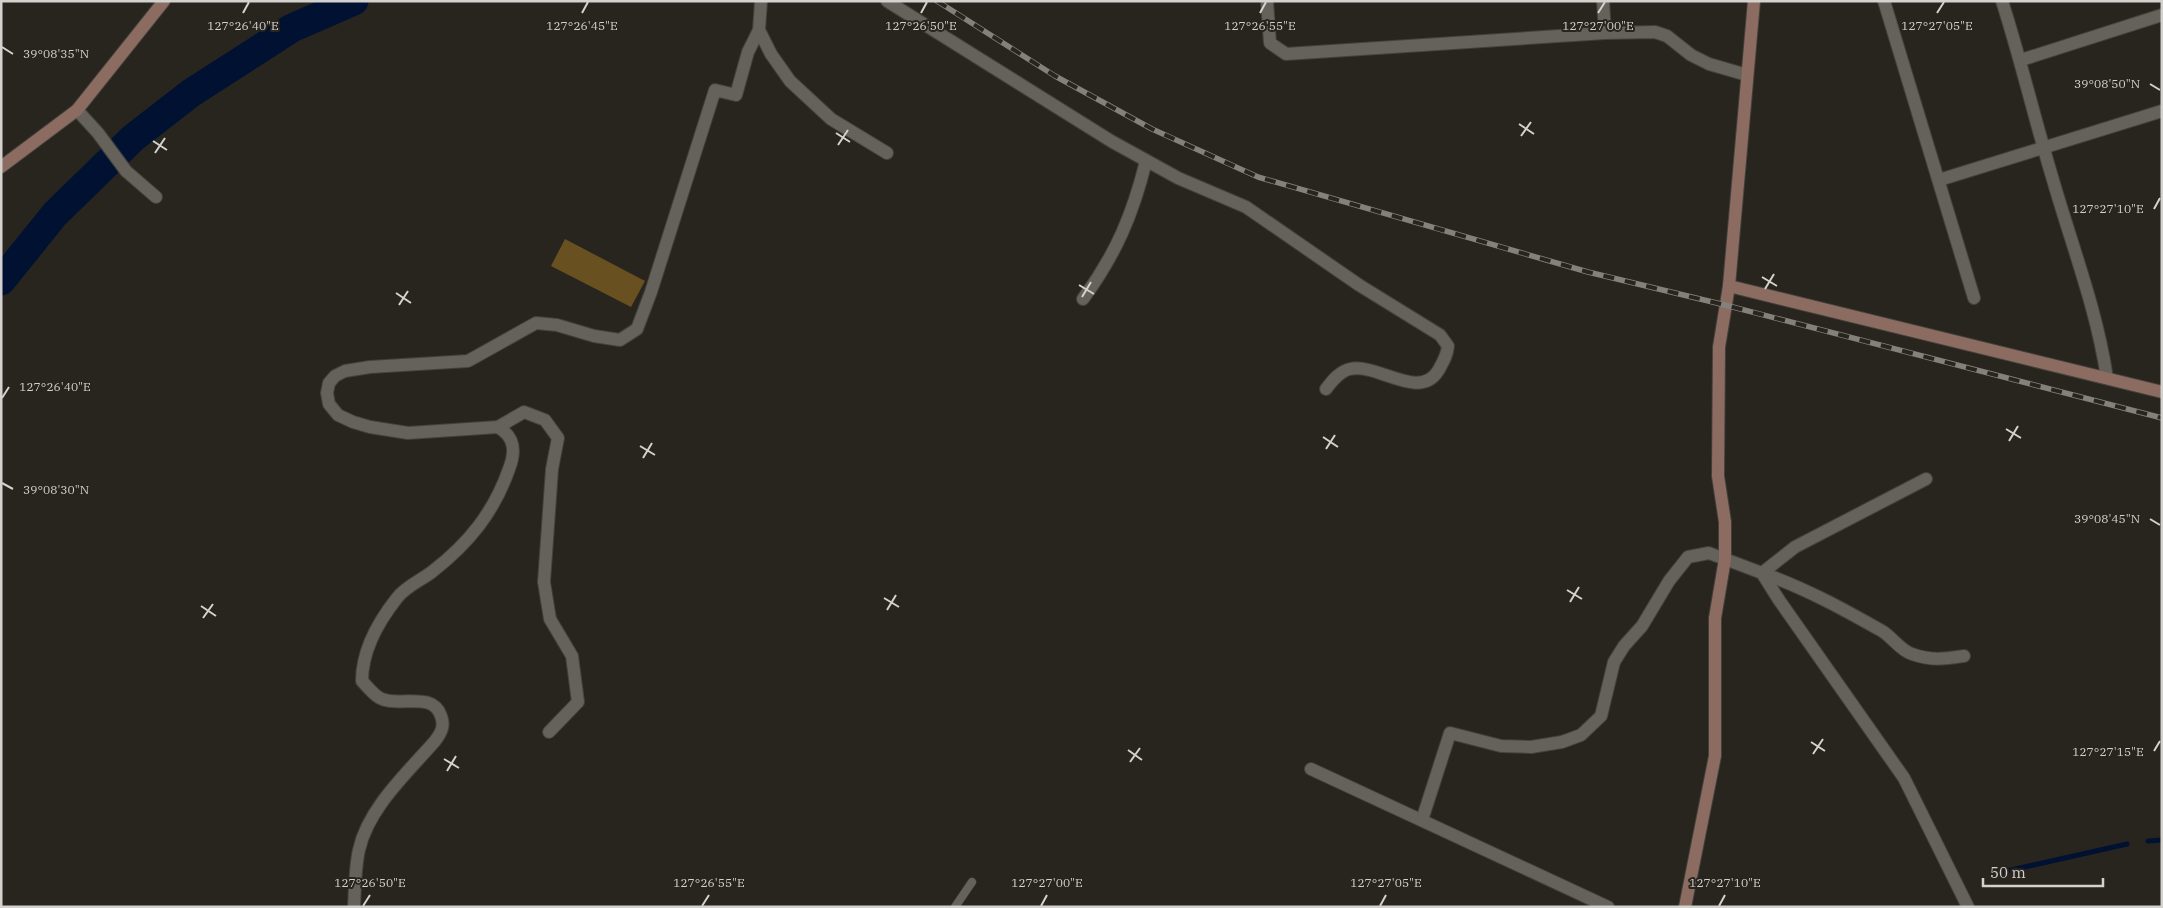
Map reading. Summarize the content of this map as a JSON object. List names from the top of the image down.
{
  "scale_bar": "50 m",
  "coordinates": [
    "127°26'40\"E",
    "127°26'45\"E",
    "127°26'50\"E",
    "127°26'55\"E",
    "127°27'00\"E",
    "127°27'05\"E",
    "39°08'35\"N",
    "39°08'50\"N",
    "127°27'10\"E",
    "39°08'30\"N",
    "39°08'45\"N",
    "127°27'15\"E"
  ]
}
